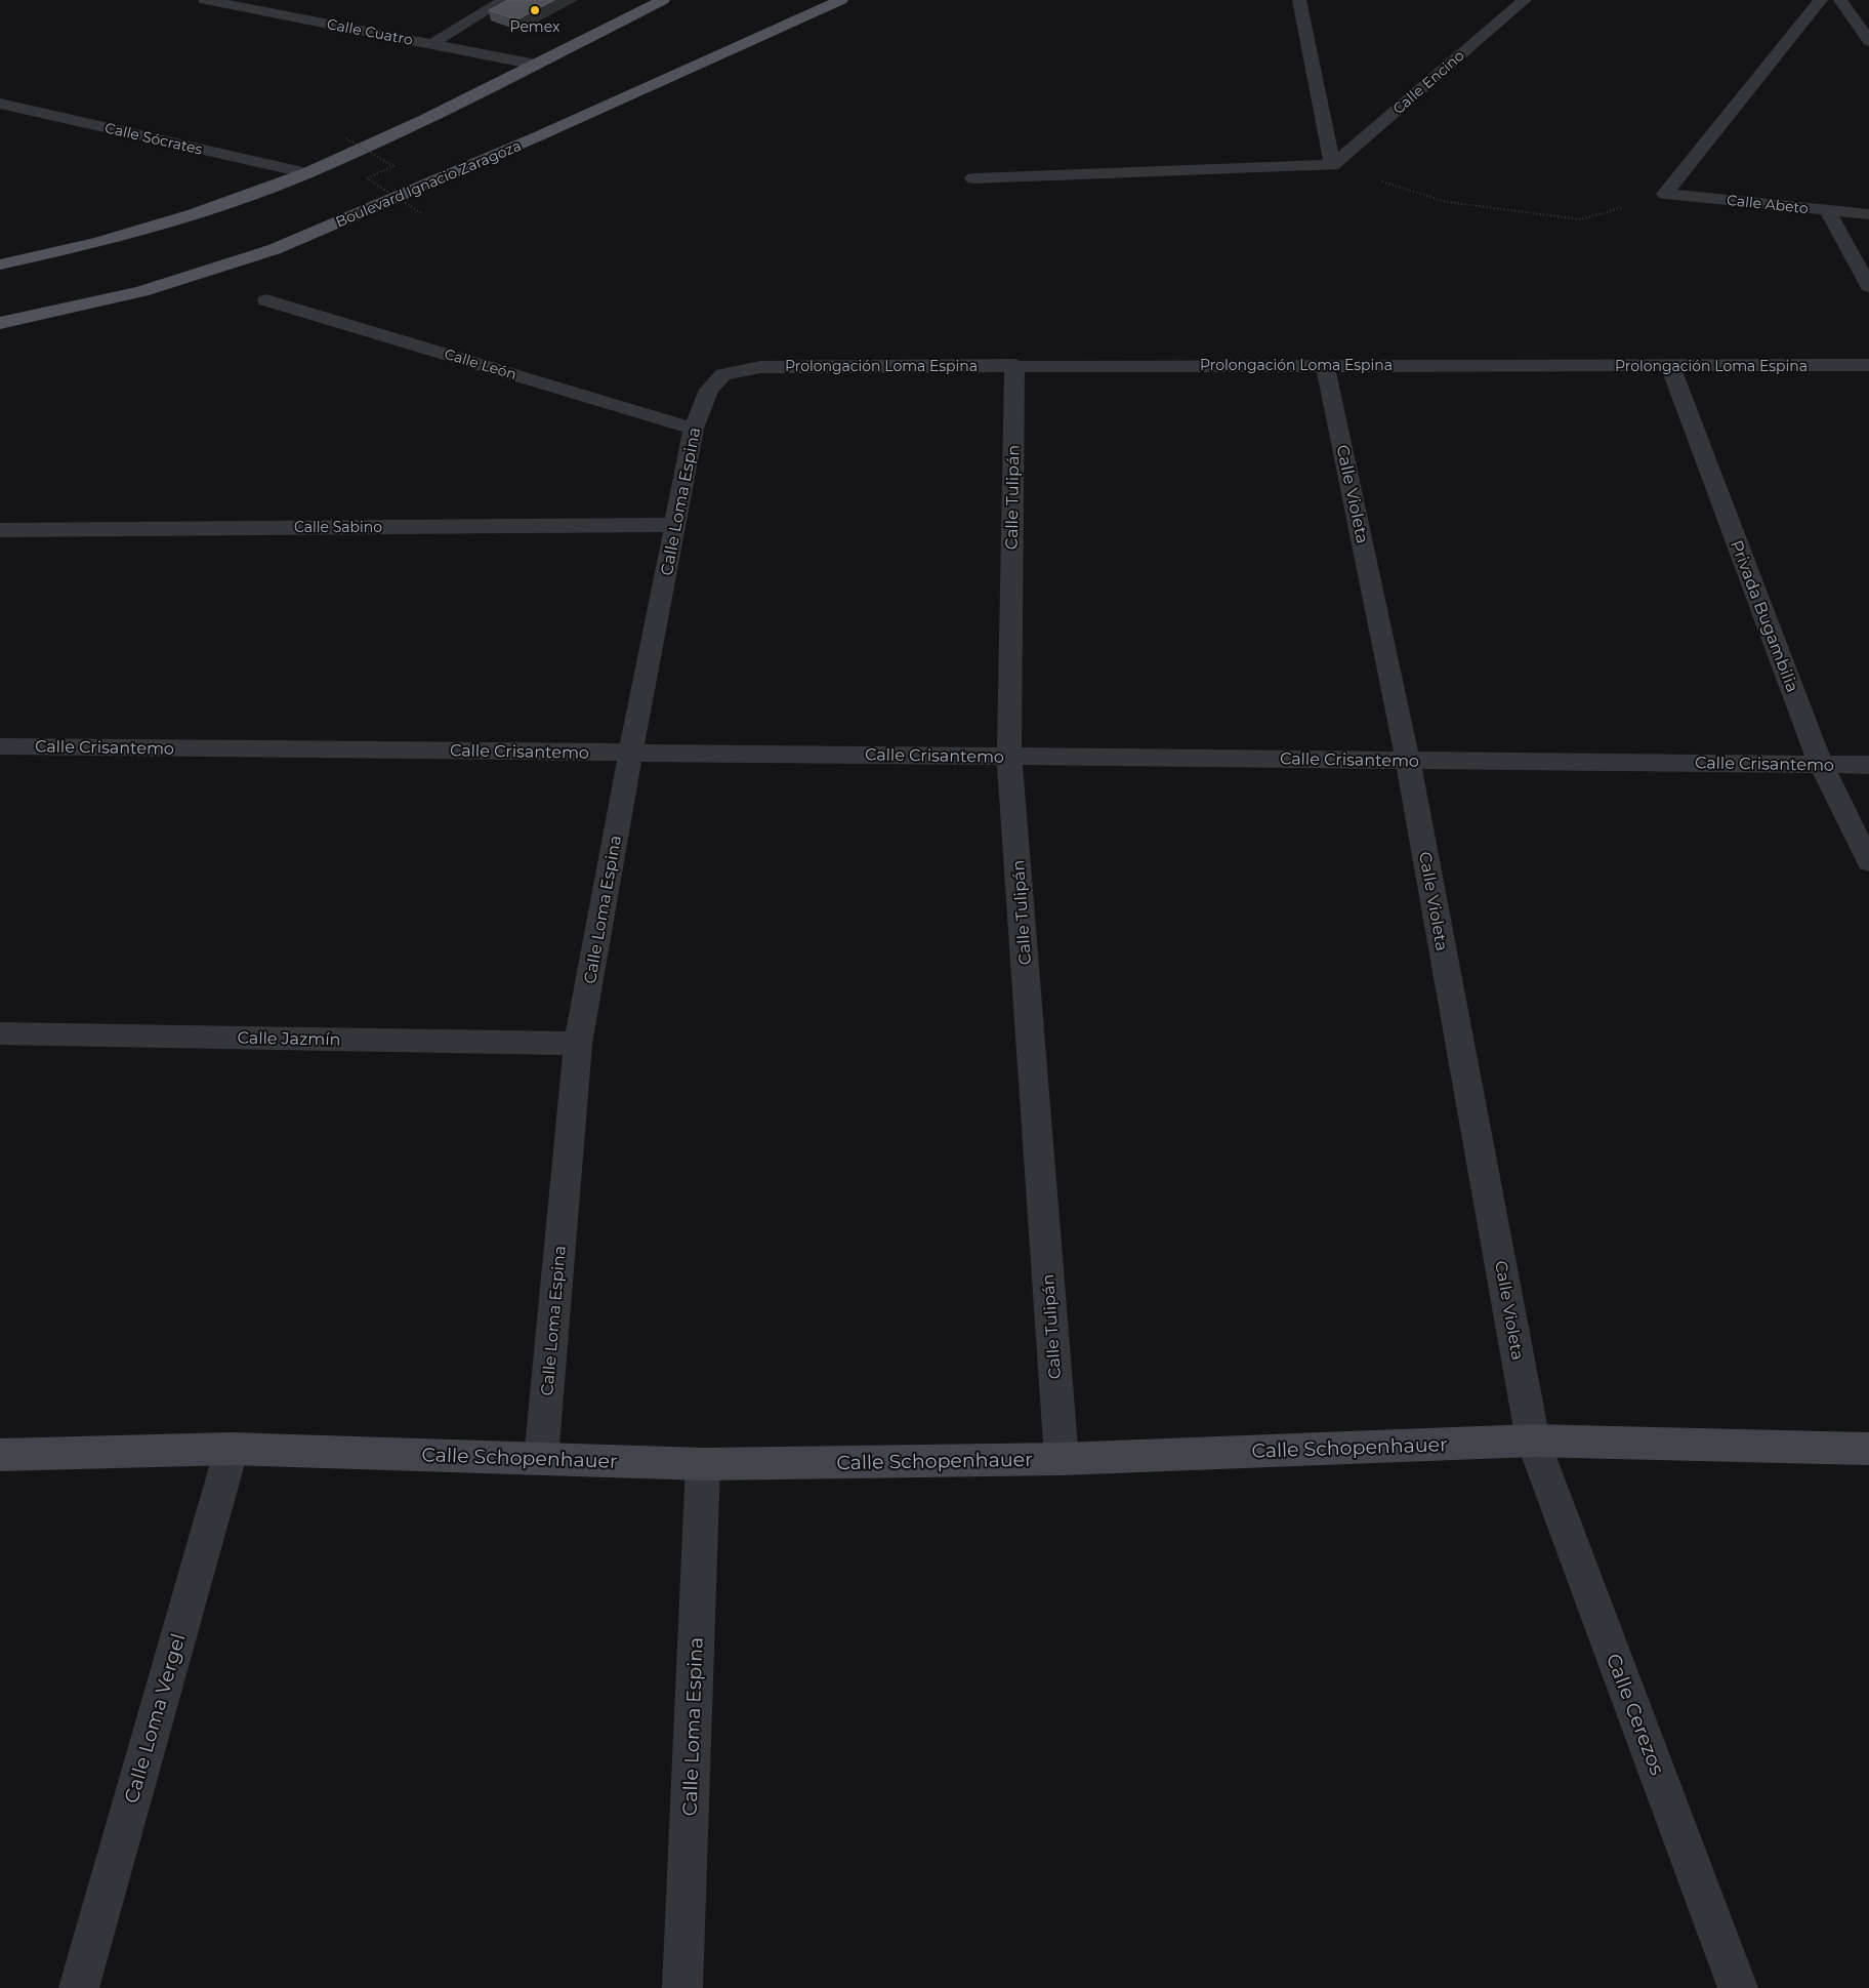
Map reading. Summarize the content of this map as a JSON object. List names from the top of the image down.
{
  "streets": {
    "main road": ["Boulevard Ignacio Zaragoza"],
    "street": [
      "Calle Cuatro",
      "Calle Encino",
      "Calle Sócrates",
      "Calle Abeto",
      "Calle León",
      "Prolongación Loma Espina",
      "Calle Violeta",
      "Calle Tulipán",
      "Calle Loma Espina",
      "Calle Sabino",
      "Privada Bugambilia",
      "Calle Crisantemo",
      "Calle Jazmín",
      "Calle Schopenhauer",
      "Calle Cerezos",
      "Calle Loma Vergel"
    ]
  },
  "crossings": [
    ["Calle León", "Calle Loma Espina"],
    ["Prolongación Loma Espina", "Calle Violeta"],
    ["Prolongación Loma Espina", "Calle Tulipán"],
    ["Prolongación Loma Espina", "Calle Loma Espina"],
    ["Prolongación Loma Espina", "Privada Bugambilia"],
    ["Calle Violeta", "Calle Crisantemo"],
    ["Calle Violeta", "Calle Schopenhauer"],
    ["Calle Violeta", "Calle Cerezos"],
    ["Calle Tulipán", "Calle Crisantemo"],
    ["Calle Tulipán", "Calle Schopenhauer"],
    ["Calle Loma Espina", "Calle Sabino"],
    ["Calle Loma Espina", "Calle Crisantemo"],
    ["Calle Loma Espina", "Calle Jazmín"],
    ["Calle Loma Espina", "Calle Schopenhauer"],
    ["Privada Bugambilia", "Calle Crisantemo"],
    ["Calle Schopenhauer", "Calle Cerezos"],
    ["Calle Schopenhauer", "Calle Loma Vergel"]
  ],
  "places": ["Pemex"]
}
